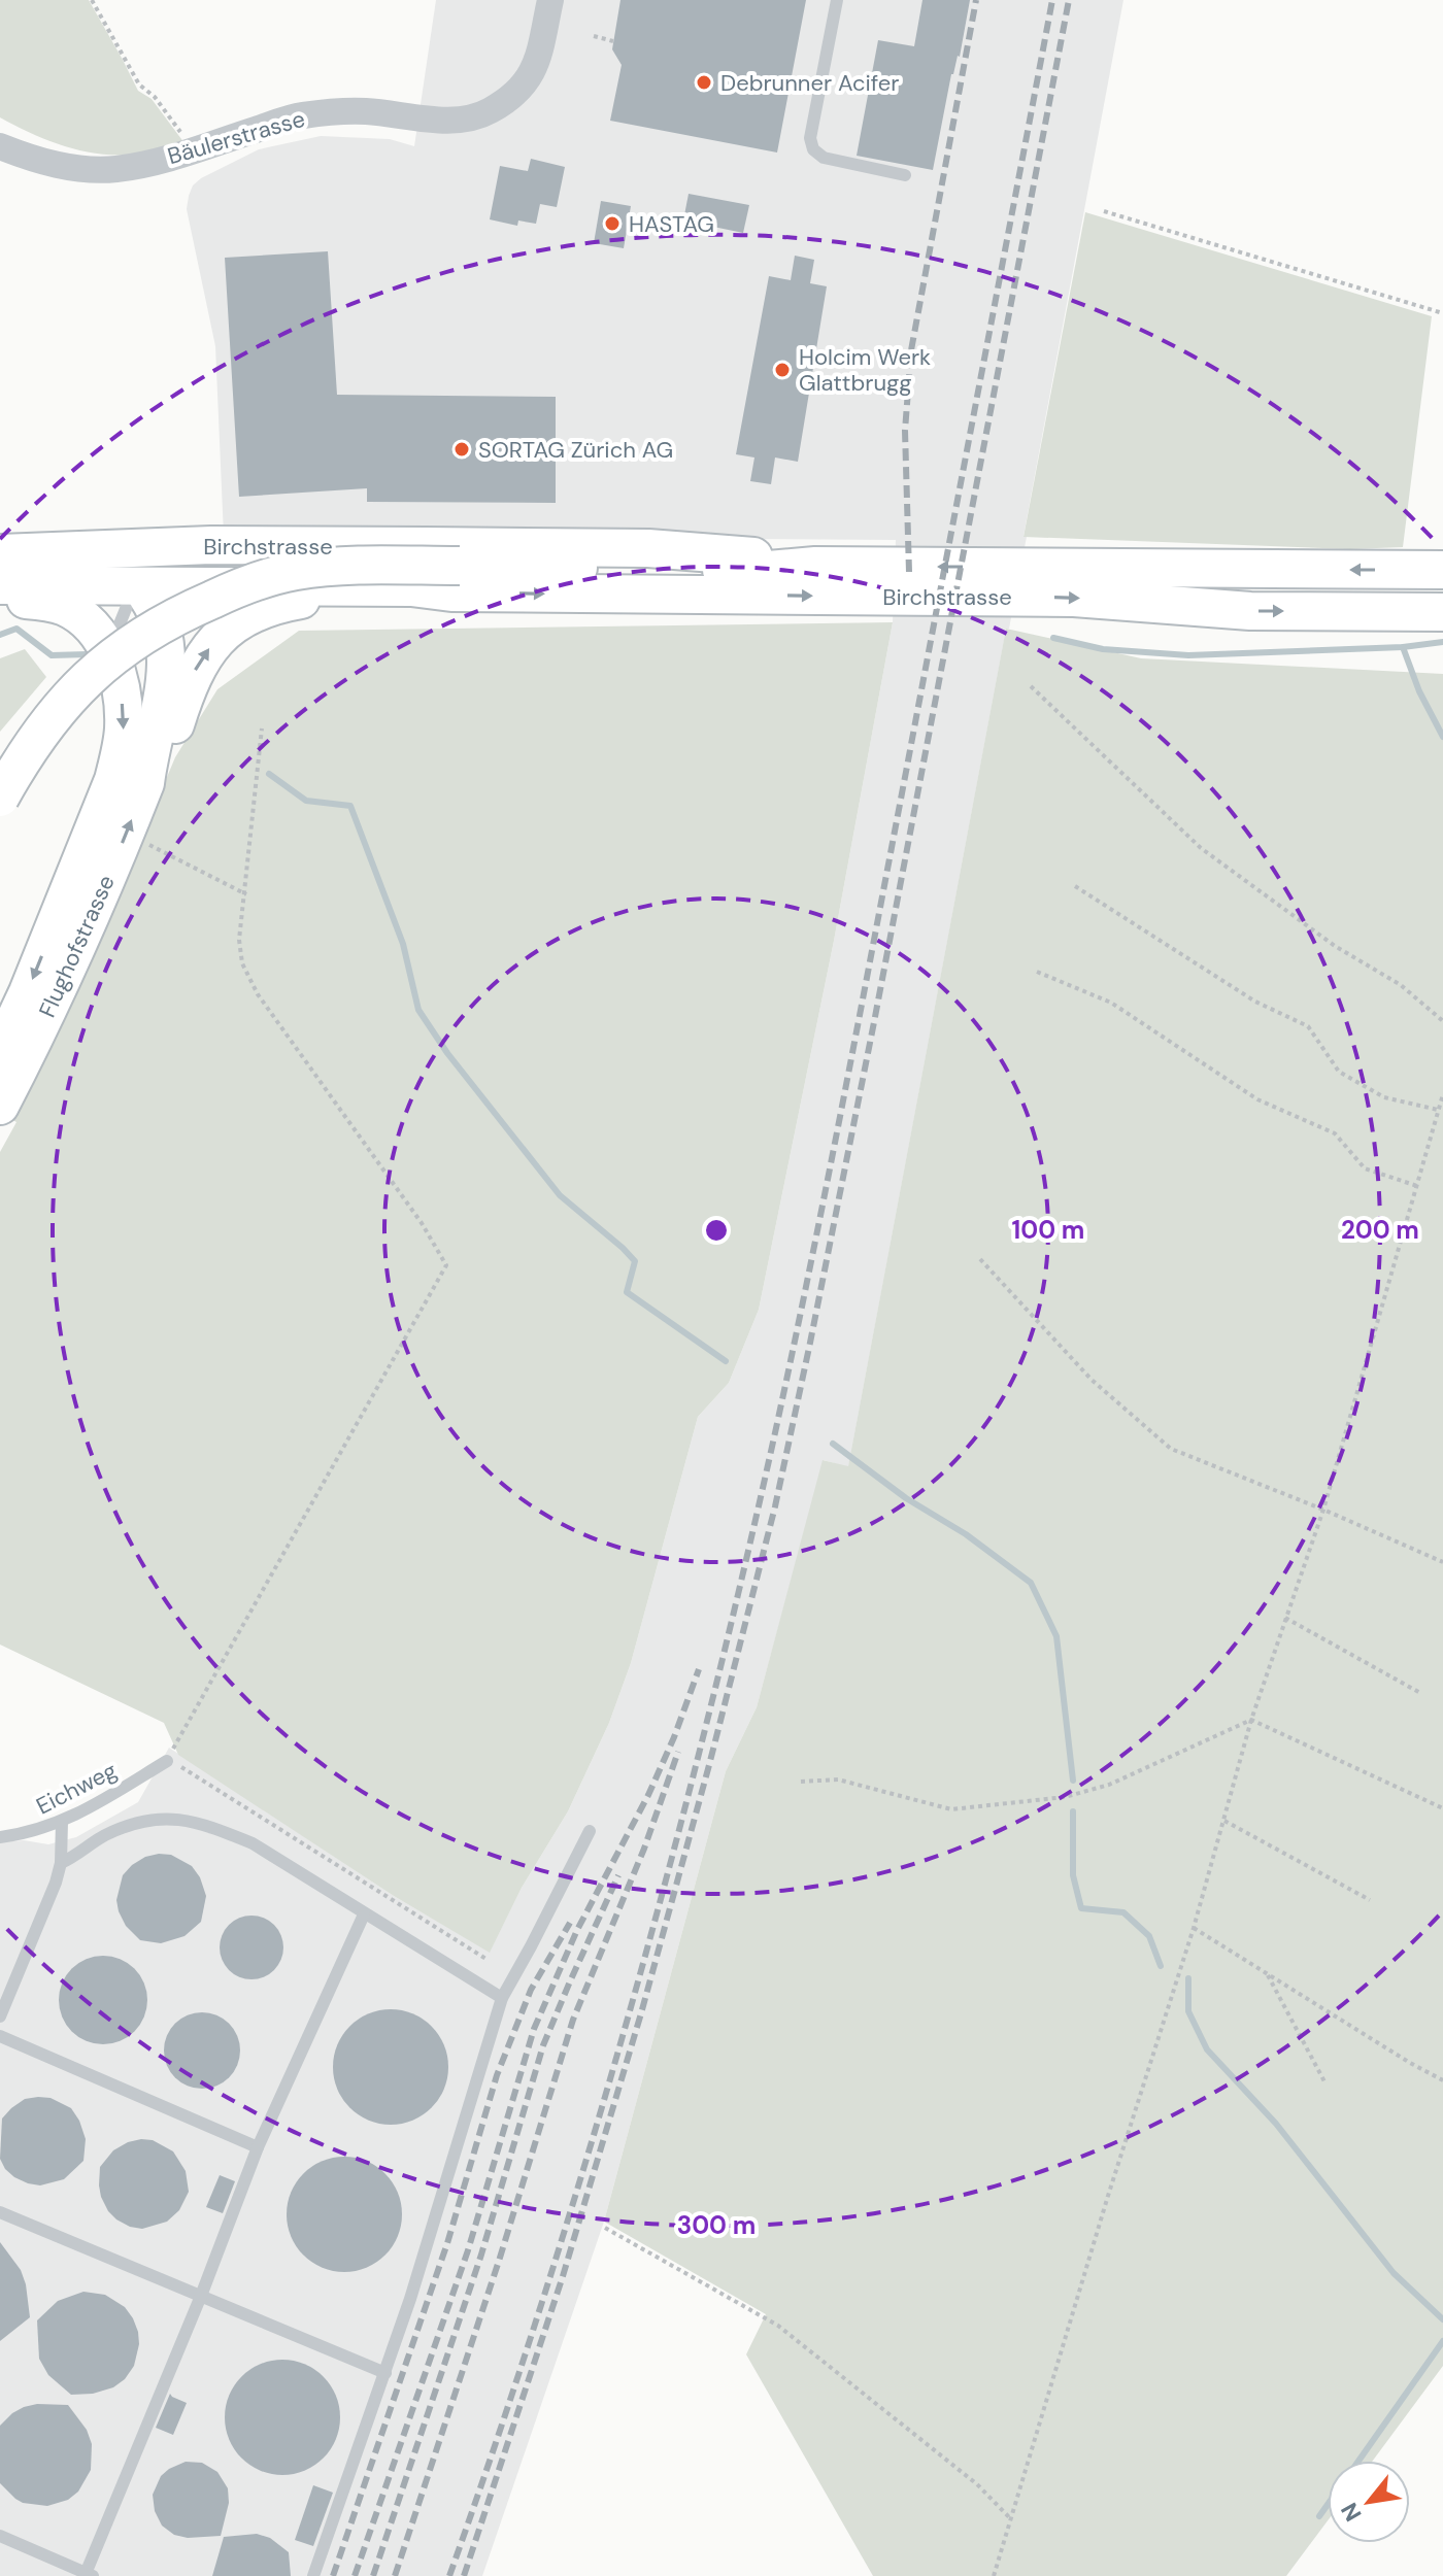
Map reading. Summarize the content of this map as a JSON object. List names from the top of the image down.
{
  "streets": {
    "main road": ["Birchstrasse", "Flughofstrasse"],
    "street": ["Bäulerstrasse"],
    "lane": ["Eichweg"]
  },
  "crossings": [
    ["Birchstrasse", "Flughofstrasse"]
  ],
  "places": [
    "Debrunner Acifer",
    "HASTAG",
    "Holcim Werk Glattbrugg",
    "SORTAG Zürich AG"
  ],
  "north": "bottom left",
  "rings": ["100 m", "200 m", "300 m"]
}
